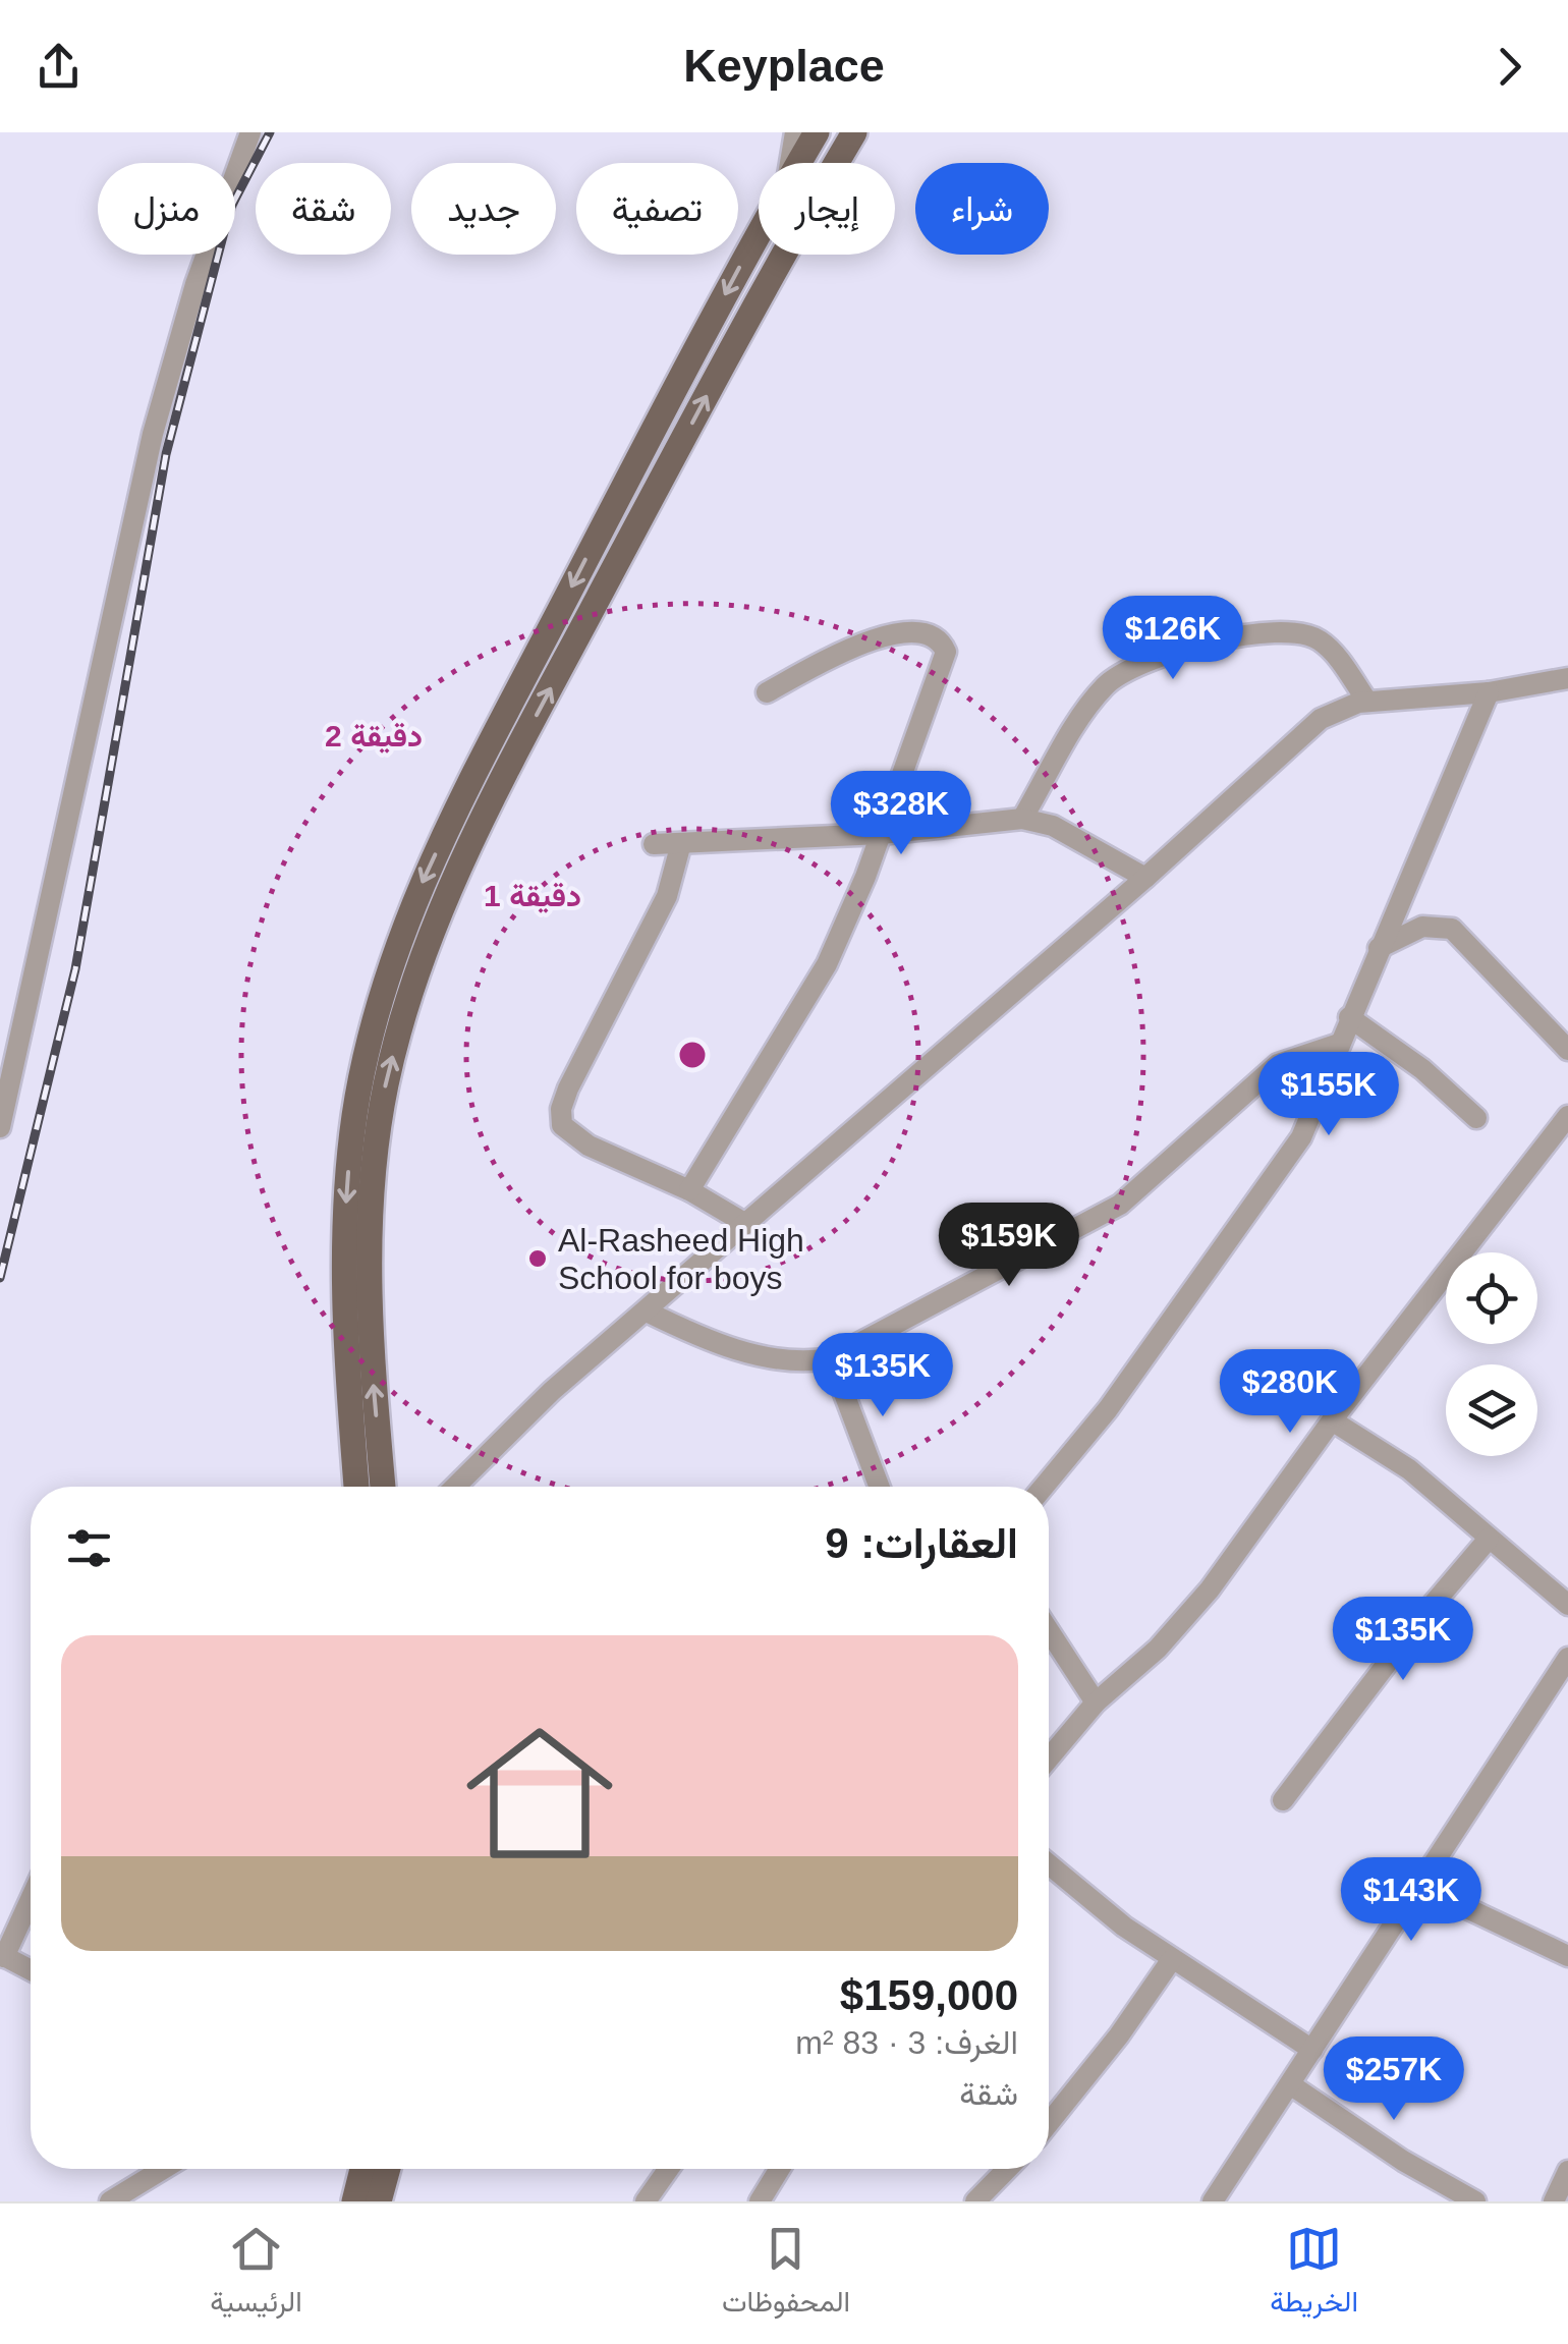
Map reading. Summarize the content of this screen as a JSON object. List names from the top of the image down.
{
  "places": ["Al-Rasheed High School for boys"],
  "page": {
    "header": "Keyplace",
    "chip": [
      "شراء",
      "إيجار",
      "تصفية",
      "جديد",
      "شقة",
      "منزل"
    ],
    "price": [
      "$126K",
      "$328K",
      "$155K",
      "$159K",
      "$135K",
      "$280K",
      "$135K",
      "$143K",
      "$257K"
    ],
    "heading": "العقارات: 9",
    "list": [
      {
        "name": "$159,000",
        "note": "الغرف: 3 · 83 m² · شقة"
      }
    ],
    "tabs": ["الخريطة", "المحفوظات", "الرئيسية"]
  },
  "rings": ["2 دقيقة", "1 دقيقة"]
}
